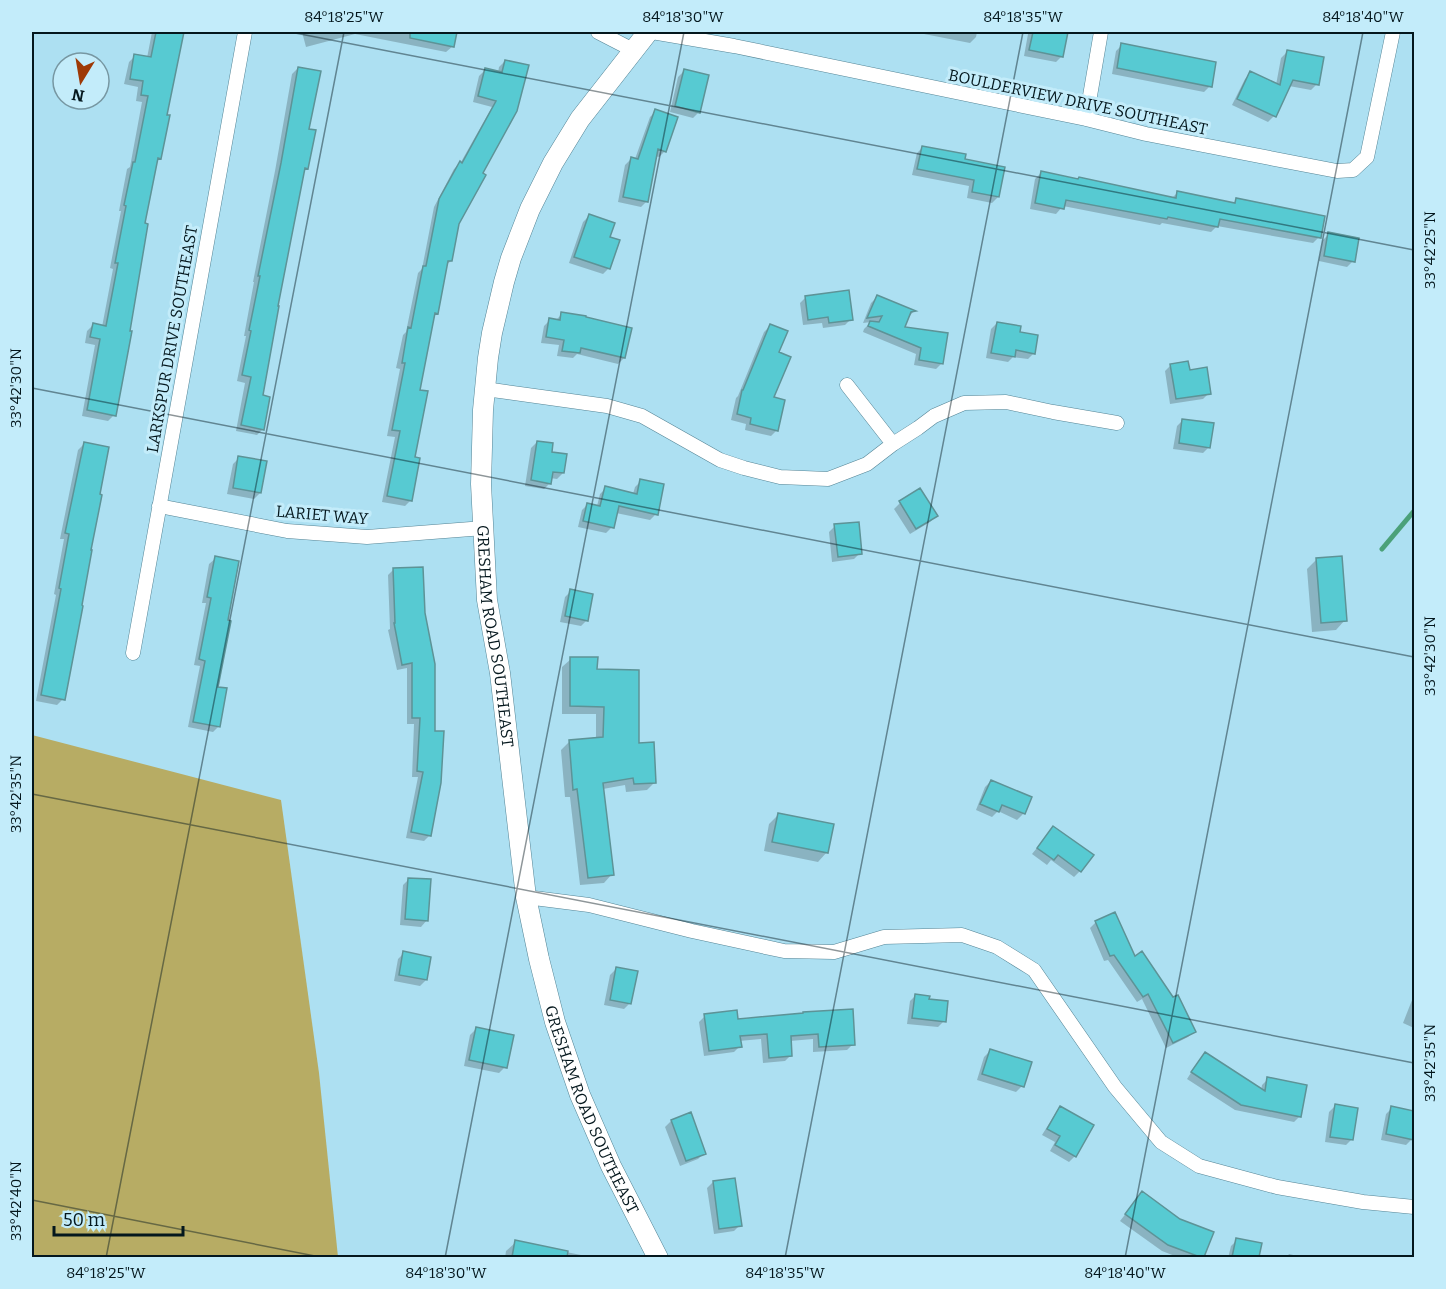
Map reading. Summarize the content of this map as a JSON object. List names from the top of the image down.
{
  "streets": {
    "street": [
      "BOULDERVIEW DRIVE SOUTHEAST",
      "LARKSPUR DRIVE SOUTHEAST",
      "LARIET WAY",
      "GRESHAM ROAD SOUTHEAST"
    ]
  },
  "crossings": [
    ["BOULDERVIEW DRIVE SOUTHEAST", "GRESHAM ROAD SOUTHEAST"],
    ["LARKSPUR DRIVE SOUTHEAST", "LARIET WAY"],
    ["LARIET WAY", "GRESHAM ROAD SOUTHEAST"]
  ],
  "scale_bar": "50 m",
  "north": "bottom",
  "coordinates": [
    "84°18'25\"W",
    "84°18'30\"W",
    "84°18'35\"W",
    "84°18'40\"W",
    "33°42'25\"N",
    "33°42'30\"N",
    "33°42'35\"N",
    "33°42'40\"N"
  ]
}
